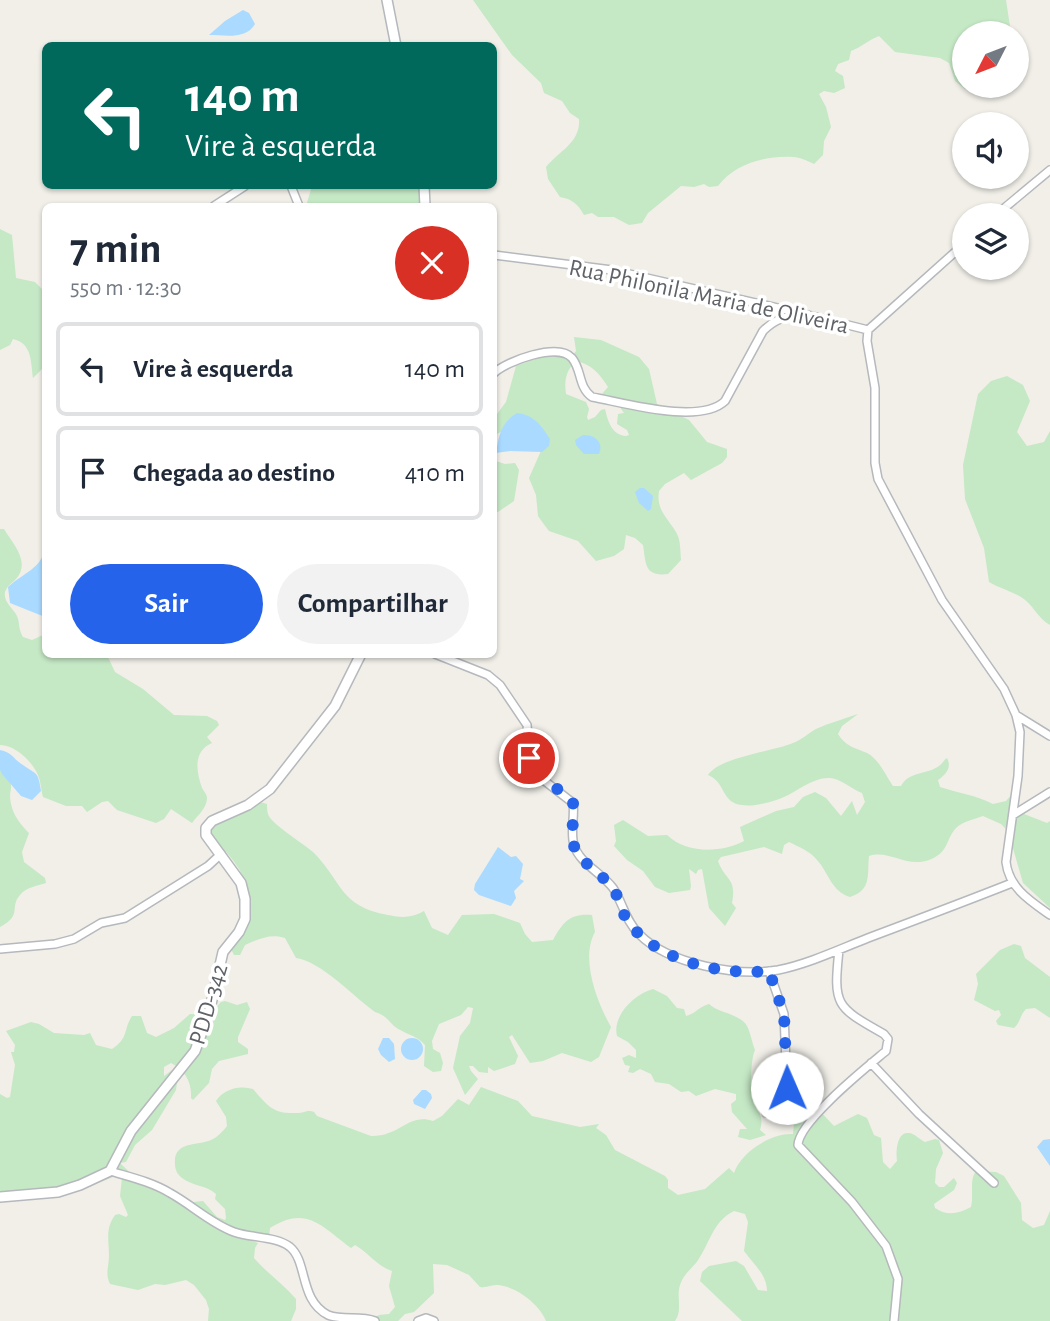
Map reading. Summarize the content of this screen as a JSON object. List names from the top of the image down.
{
  "streets": {
    "street": ["Rua Philonila Maria de Oliveira", "PDD-342"]
  },
  "north": "bottom left",
  "page": {
    "turn": ["140 m", "Vire à esquerda"],
    "heading": ["7 min", "550 m · 12:30"],
    "list": [
      {
        "name": "Vire à esquerda",
        "value": "140 m"
      },
      {
        "name": "Chegada ao destino",
        "value": "410 m"
      }
    ],
    "buttons": ["Sair", "Compartilhar"]
  }
}
